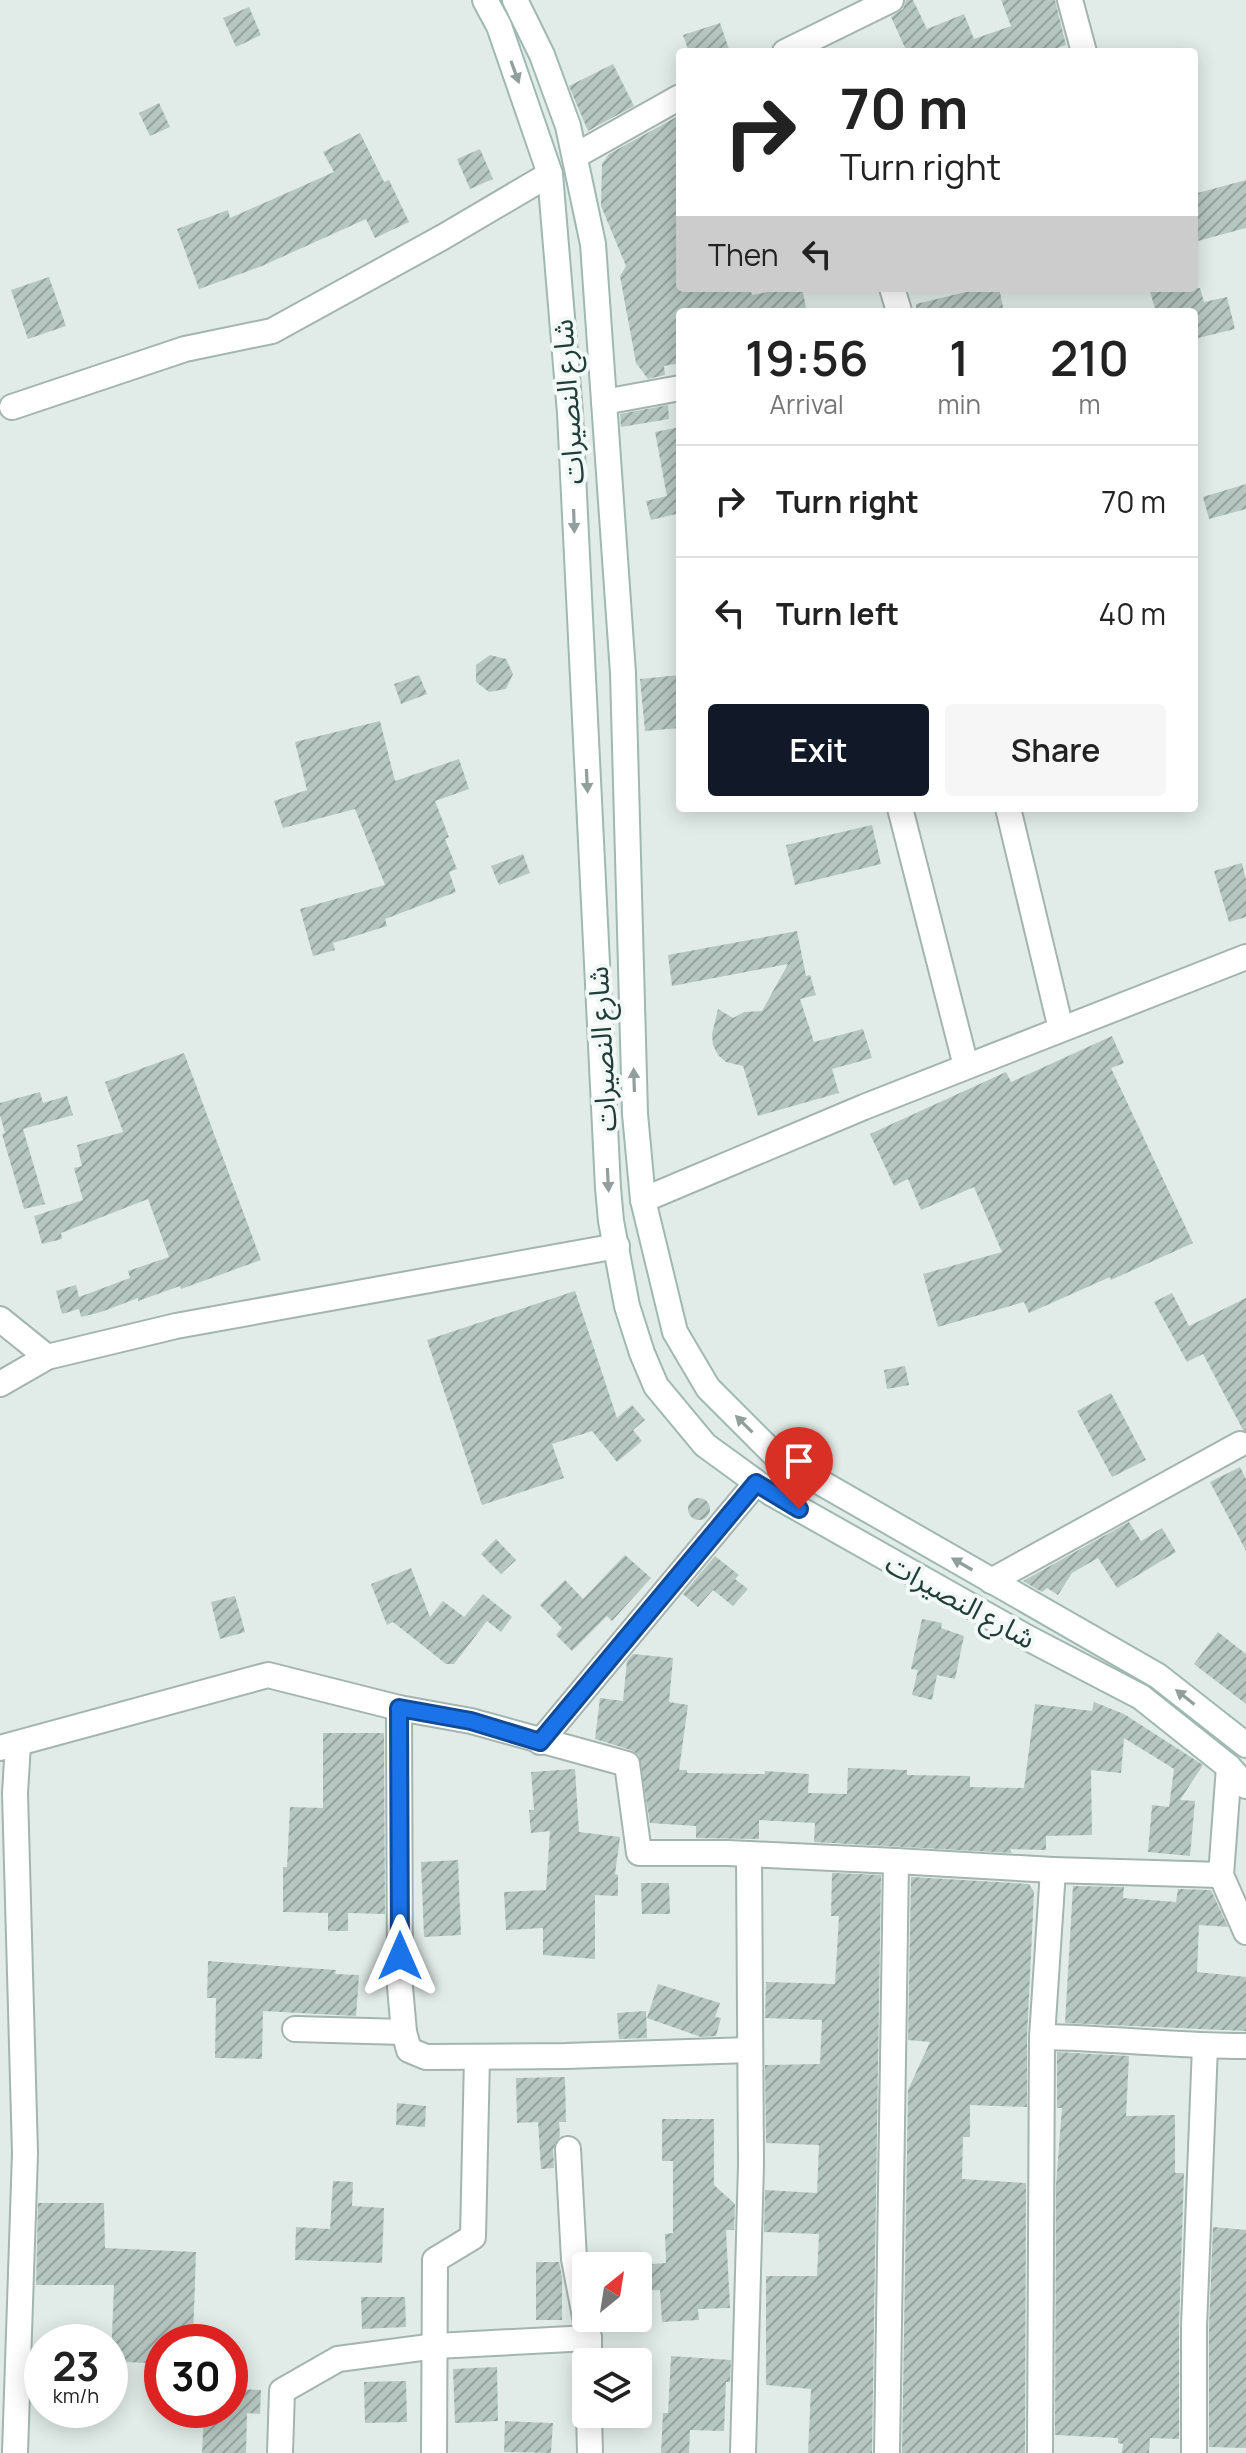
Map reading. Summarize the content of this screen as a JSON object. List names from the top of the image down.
{
  "streets": {
    "street": ["شارع النصيرات"]
  },
  "north": "top right",
  "page": {
    "turn": ["70 m", "Turn right"],
    "then": "Then",
    "eta": [
      "19:56",
      "Arrival",
      "1",
      "min",
      "210",
      "m"
    ],
    "list": [
      {
        "name": "Turn right",
        "value": "70 m"
      },
      {
        "name": "Turn left",
        "value": "40 m"
      }
    ],
    "buttons": ["Exit", "Share"],
    "speed": "23 km/h",
    "limit": "30"
  }
}
